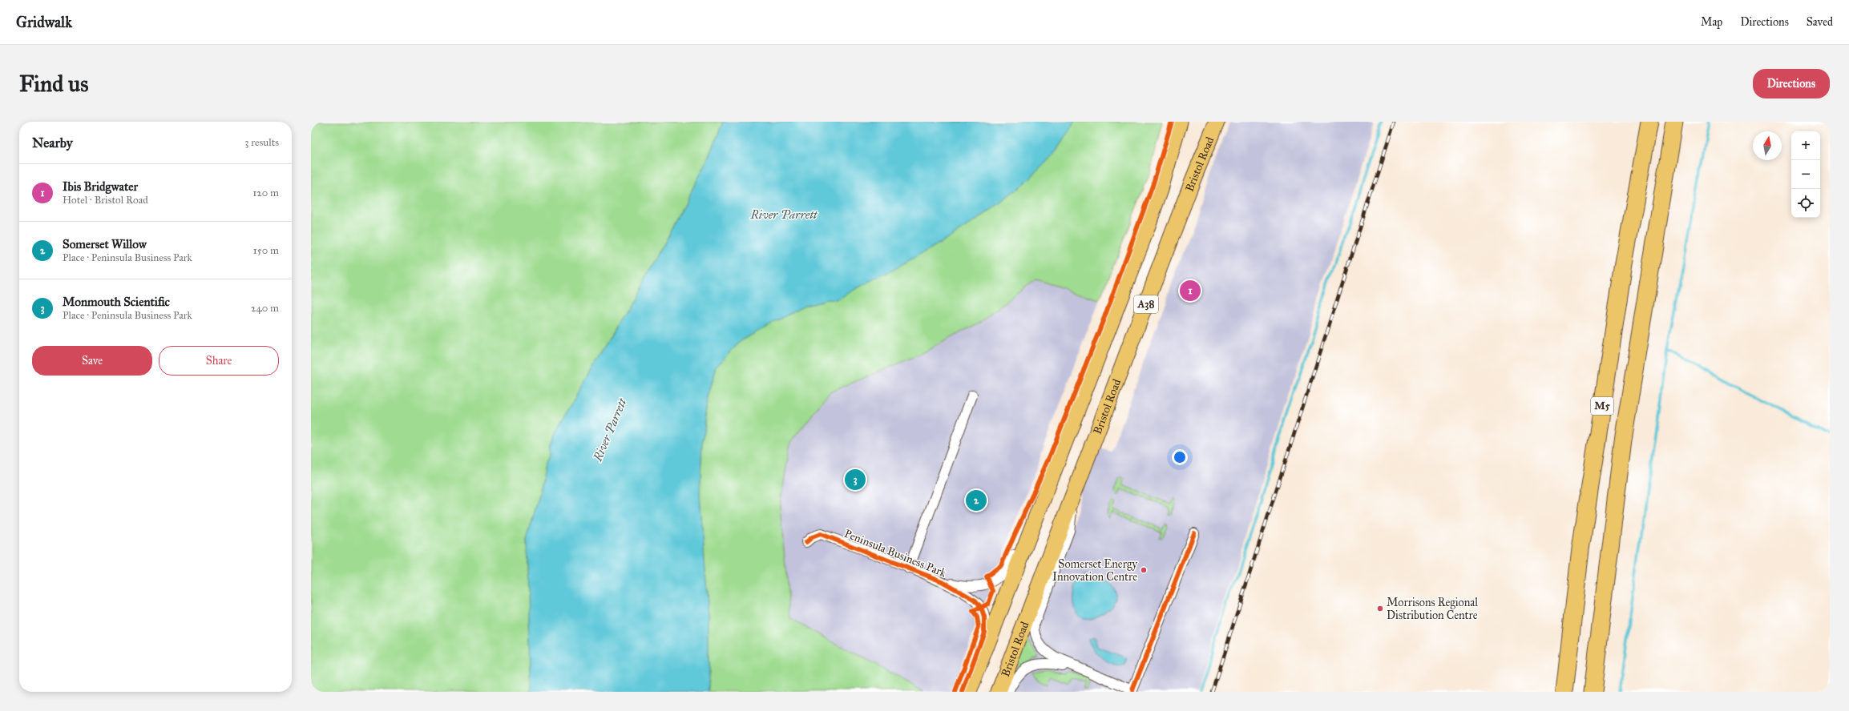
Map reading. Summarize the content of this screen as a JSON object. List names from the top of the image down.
{
  "streets": {
    "highway": ["M5"],
    "main road": ["Bristol Road", "A38"],
    "street": ["Peninsula Business Park"]
  },
  "crossings": [
    ["A38", "Peninsula Business Park"]
  ],
  "water": ["River Parrett"],
  "places": ["Somerset Energy Innovation Centre", "Morrisons Regional Distribution Centre"],
  "north": "top",
  "page": {
    "header": "Gridwalk",
    "nav": ["Map", "Directions", "Saved"],
    "buttons": [
      "Directions",
      ["Save", "Share"]
    ],
    "title": "Find us",
    "heading": ["Nearby", "3 results"],
    "map_buttons": ["+", "−"],
    "list": [
      {
        "mark": "1",
        "name": "Ibis Bridgwater",
        "note": "Hotel · Bristol Road",
        "value": "120 m"
      },
      {
        "mark": "2",
        "name": "Somerset Willow",
        "note": "Place · Peninsula Business Park",
        "value": "150 m"
      },
      {
        "mark": "3",
        "name": "Monmouth Scientific",
        "note": "Place · Peninsula Business Park",
        "value": "240 m"
      }
    ],
    "pins": ["1", "3", "2"]
  }
}
